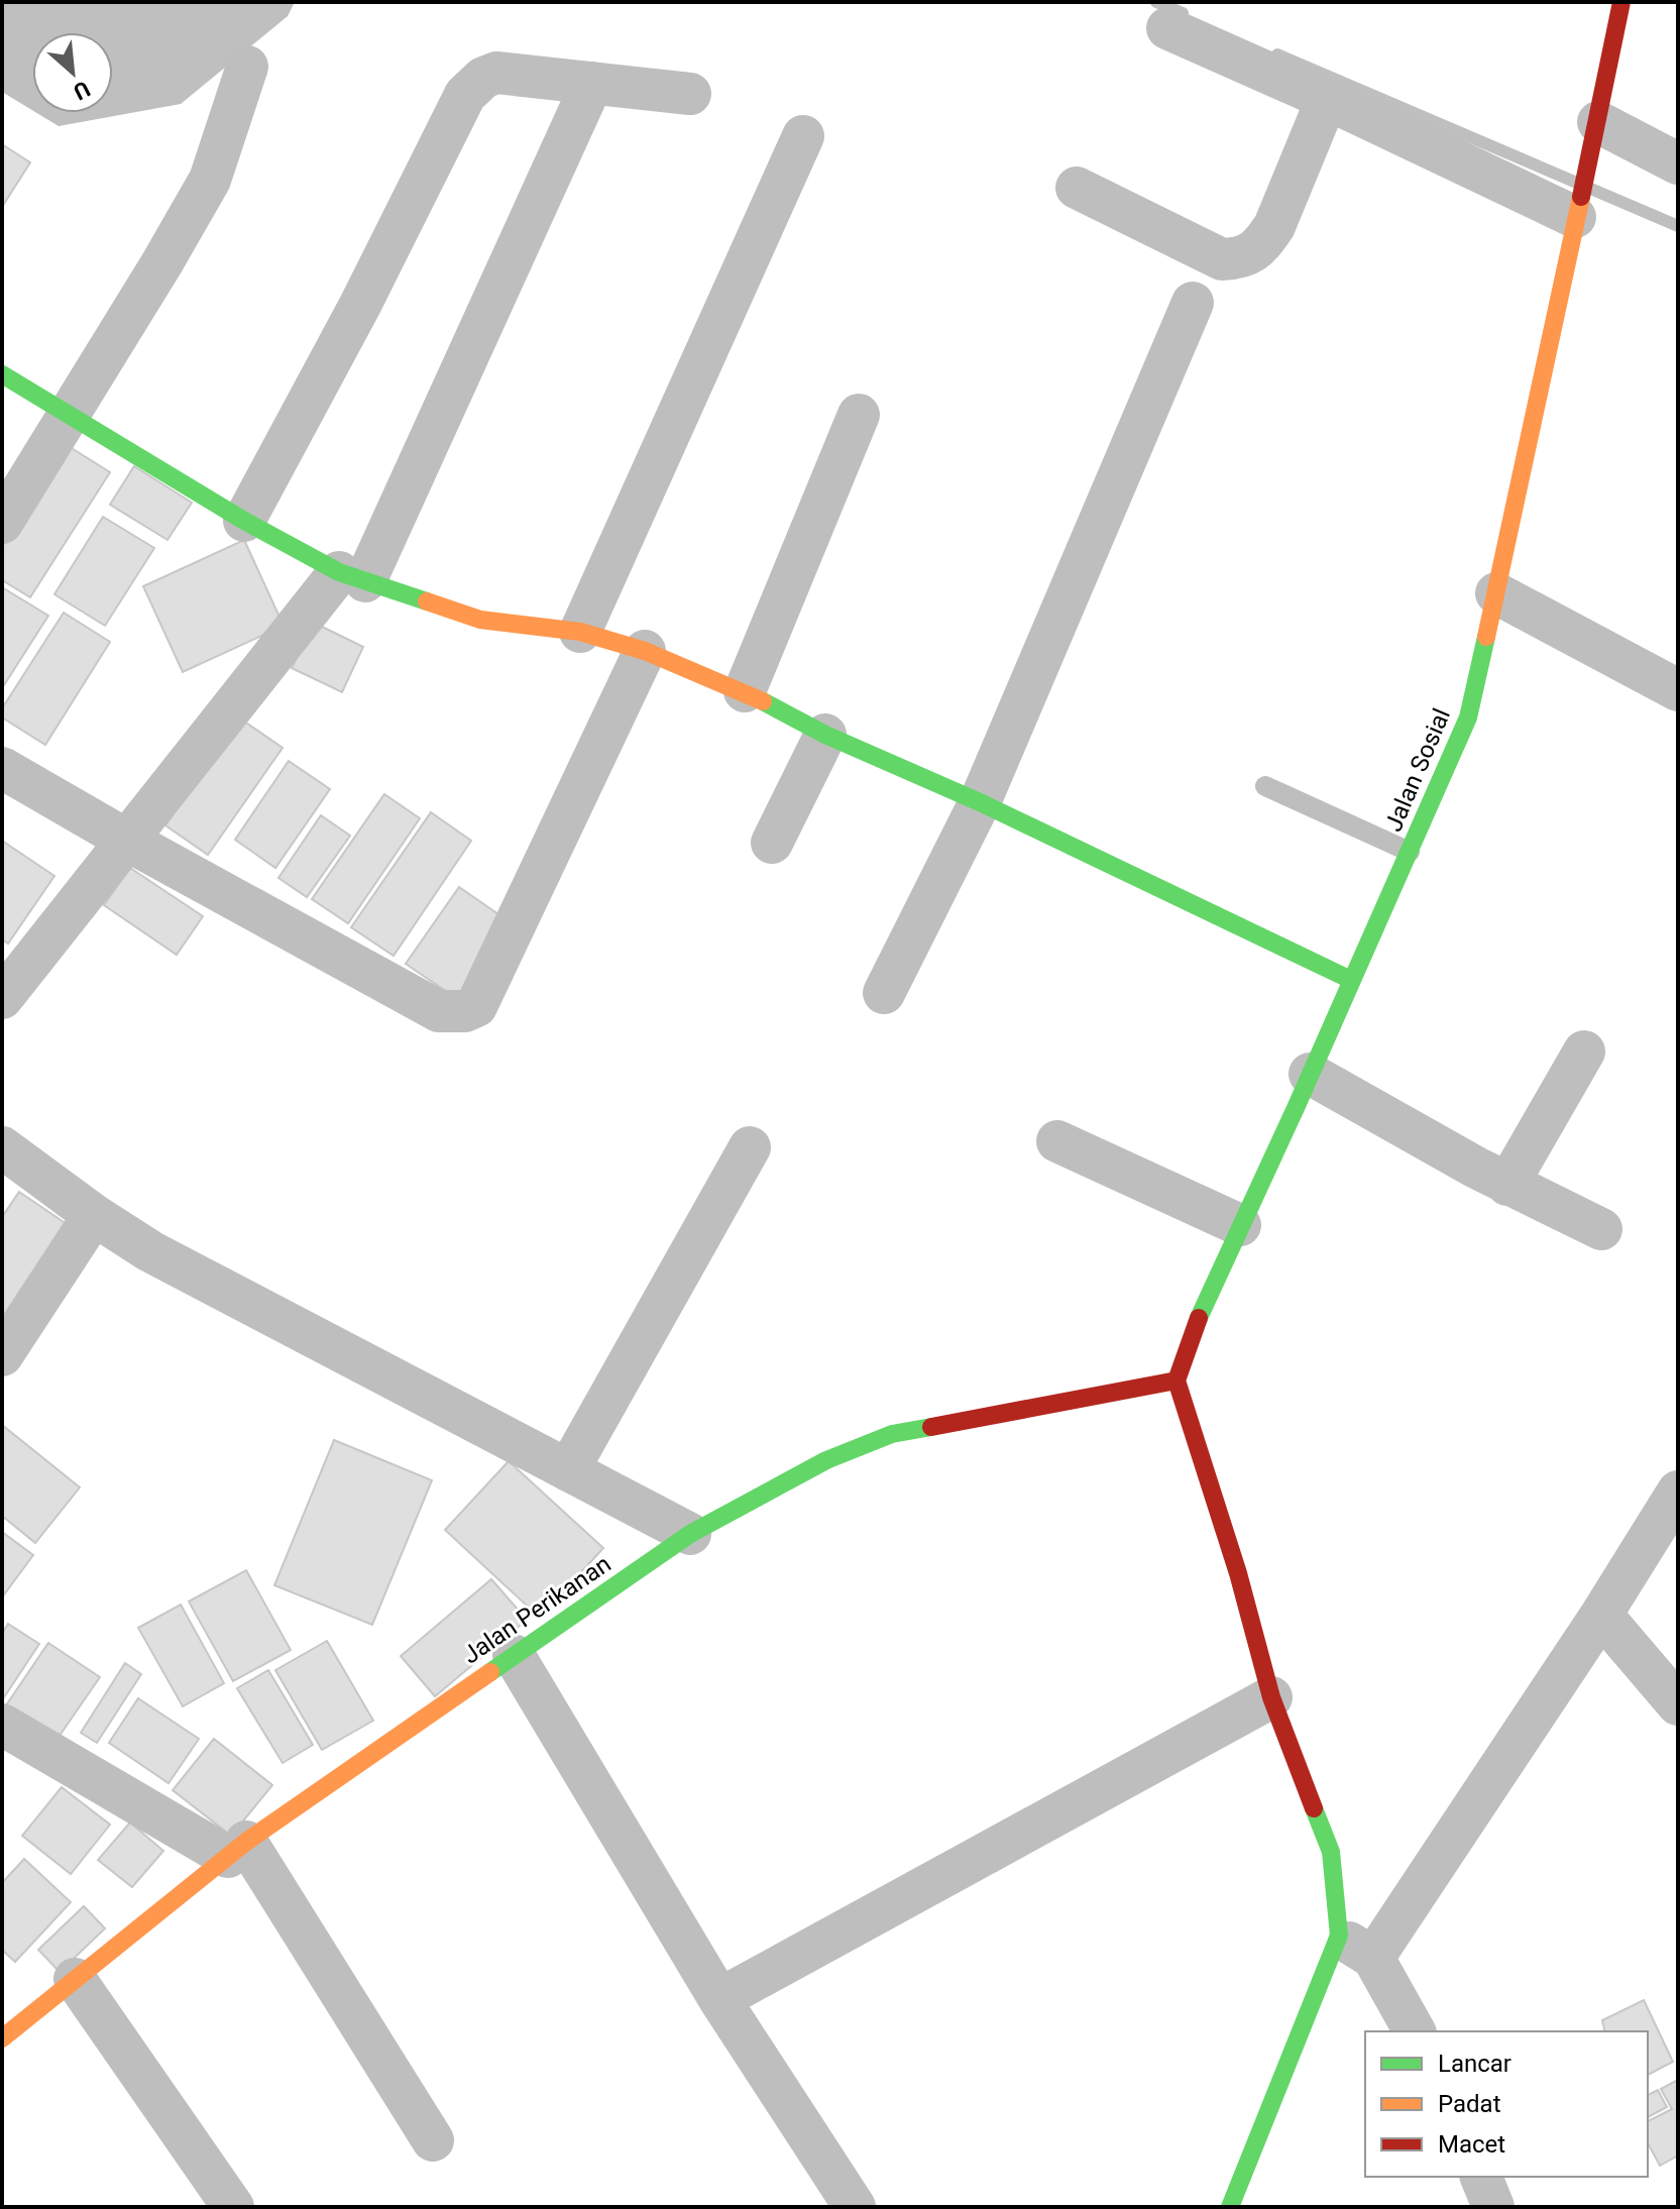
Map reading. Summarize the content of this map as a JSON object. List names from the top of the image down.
{
  "streets": {
    "street": ["Jalan Sosial", "Jalan Perikanan"]
  },
  "crossings": [
    ["Jalan Sosial", "Jalan Perikanan"]
  ],
  "legend": ["Lancar", "Padat", "Macet"],
  "north": "bottom right"
}
